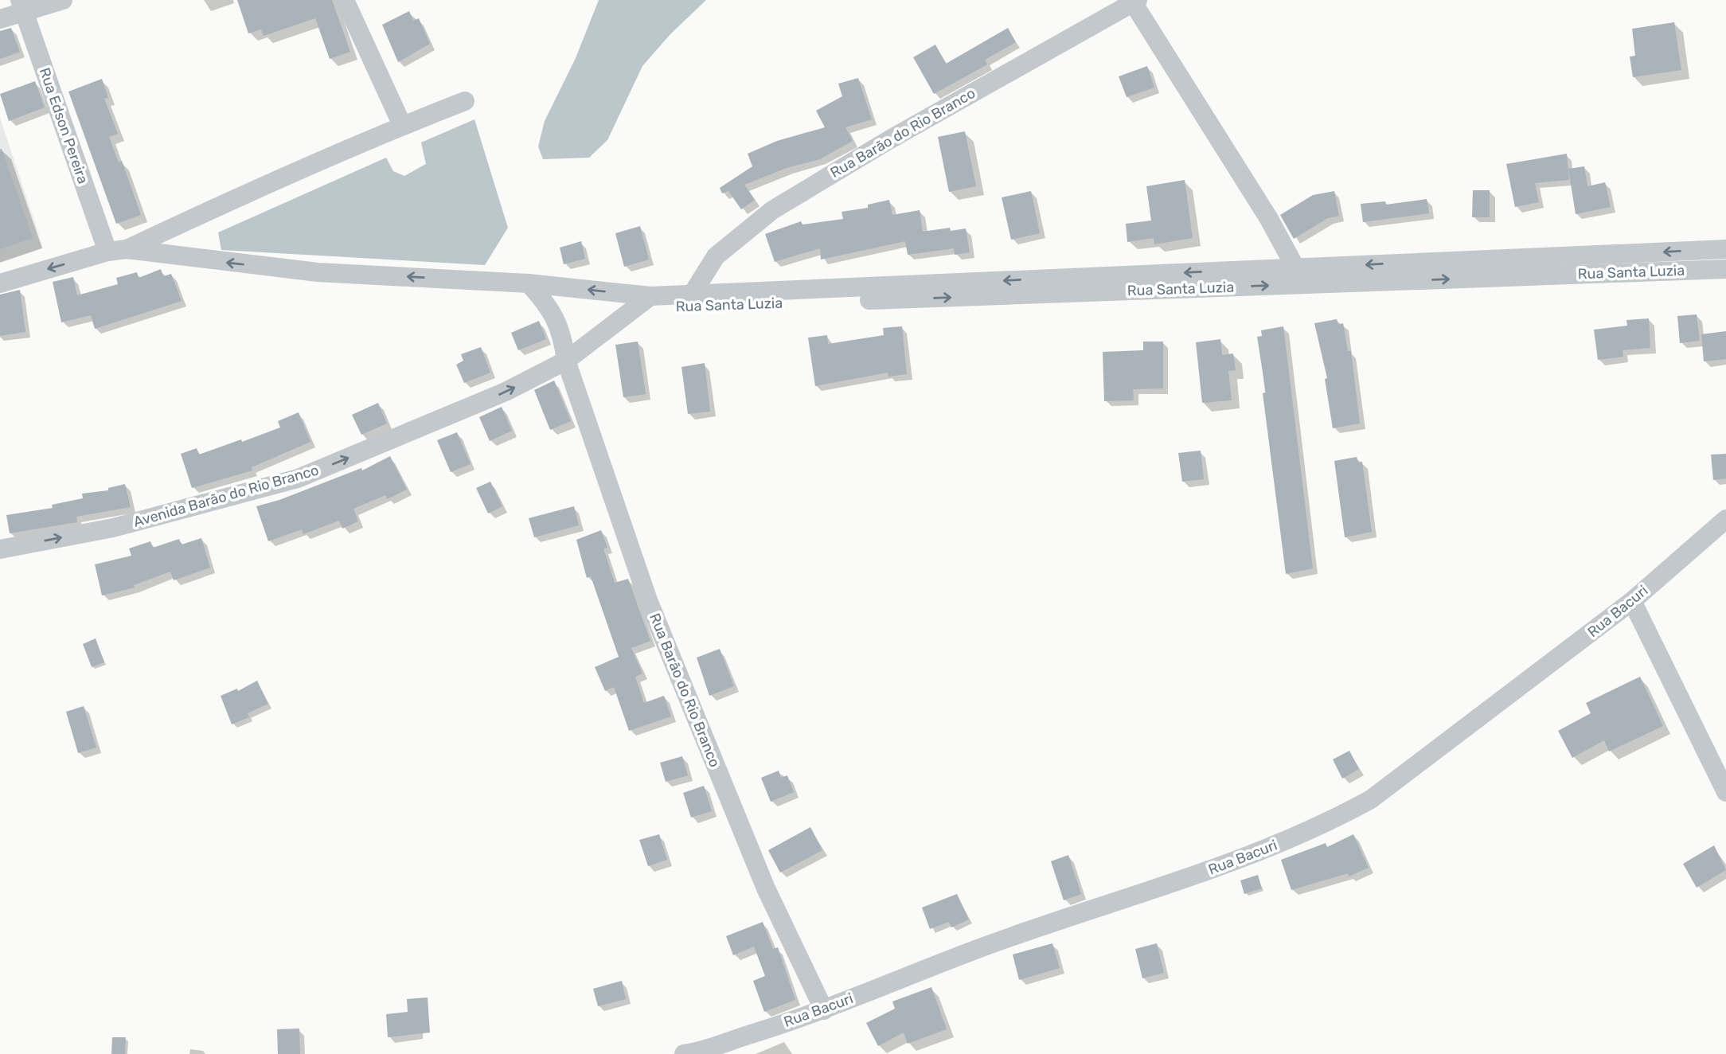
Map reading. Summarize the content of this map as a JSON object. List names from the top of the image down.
{
  "streets": {
    "street": [
      "Rua Edson Pereira",
      "Rua Barão do Rio Branco",
      "Rua Santa Luzia",
      "Avenida Barão do Rio Branco",
      "Rua Bacuri"
    ]
  },
  "crossings": [
    ["Rua Barão do Rio Branco", "Rua Santa Luzia"],
    ["Rua Barão do Rio Branco", "Avenida Barão do Rio Branco"],
    ["Rua Barão do Rio Branco", "Rua Bacuri"],
    ["Rua Santa Luzia", "Avenida Barão do Rio Branco"]
  ]
}
